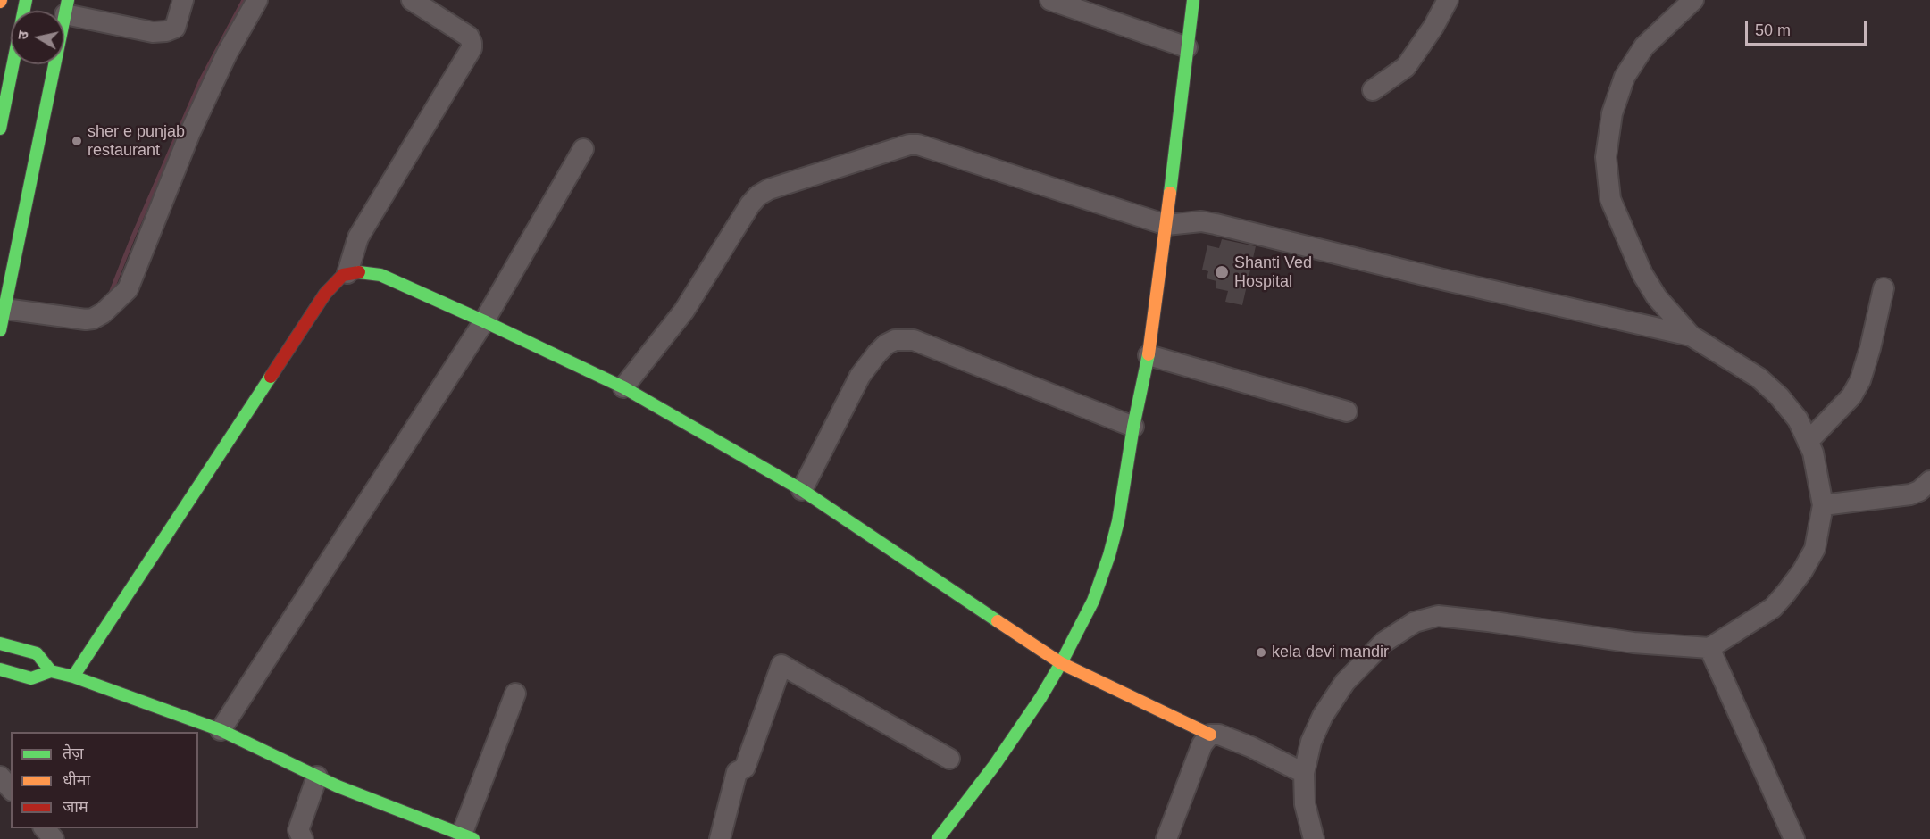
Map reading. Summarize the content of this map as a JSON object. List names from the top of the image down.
{
  "places": ["sher e punjab restaurant", "Shanti Ved Hospital", "kela devi mandir"],
  "legend": ["तेज़", "धीमा", "जाम"],
  "scale_bar": "50 m",
  "north": "left"
}
